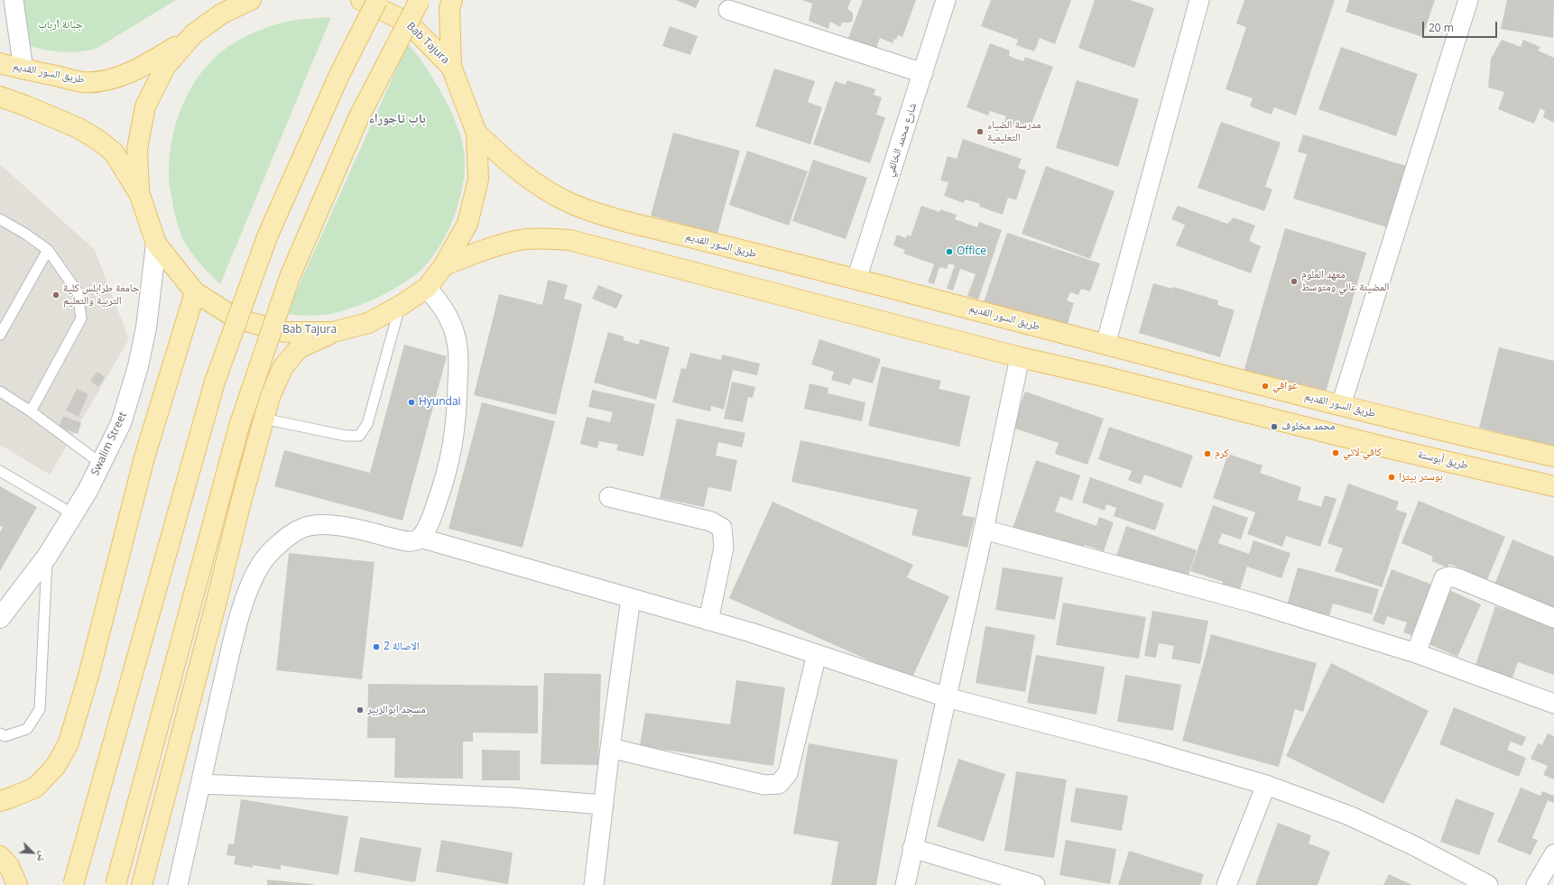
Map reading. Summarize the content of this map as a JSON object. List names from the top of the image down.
{
  "streets": {
    "main road": [
      "Bab Tajura",
      "طريق السور القديم",
      "Swalim Street",
      "طريق أبوستة"
    ],
    "street": ["شارع محمد الخالقي"]
  },
  "crossings": [
    ["Bab Tajura", "طريق السور القديم"],
    ["Bab Tajura", "Swalim Street"],
    ["طريق السور القديم", "شارع محمد الخالقي"]
  ],
  "districts": ["باب تاجوراء"],
  "parks": ["جبانة أرباب"],
  "places": [
    "مدرسة الضياء التعليمية",
    "Office",
    "معهد العلوم المضيئة عالي ومتوسط",
    "جامعة طرابلس كلية التربية والتعليم",
    "عوافي",
    "Hyundai",
    "محمد مخلوف",
    "كافي لاتي",
    "كرم",
    "بوستر بيتزا",
    "الاصالة 2",
    "مسجد ابوالزبير"
  ],
  "scale_bar": "20 m",
  "north": "bottom right"
}
